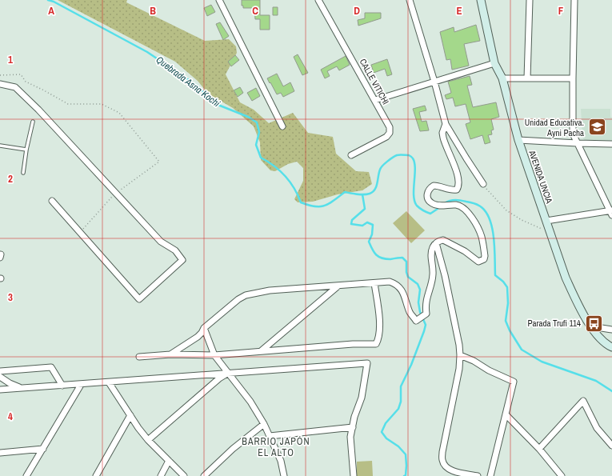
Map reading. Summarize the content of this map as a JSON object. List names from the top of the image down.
{
  "streets": {
    "street": ["CALLE VITICHI", "AVENIDA UNCIA"]
  },
  "districts": ["BARRIO JAPÓN EL ALTO"],
  "water": ["Quebrada Asna Kochi"],
  "places": {
    "school or university": ["Unidad Educativa. Ayni Pacha"],
    "bus stop": ["Parada Trufi 114"]
  },
  "grid": {
    "columns": [
      "A",
      "B",
      "C",
      "D",
      "E",
      "F"
    ],
    "rows": [
      "1",
      "2",
      "3",
      "4"
    ]
  }
}
